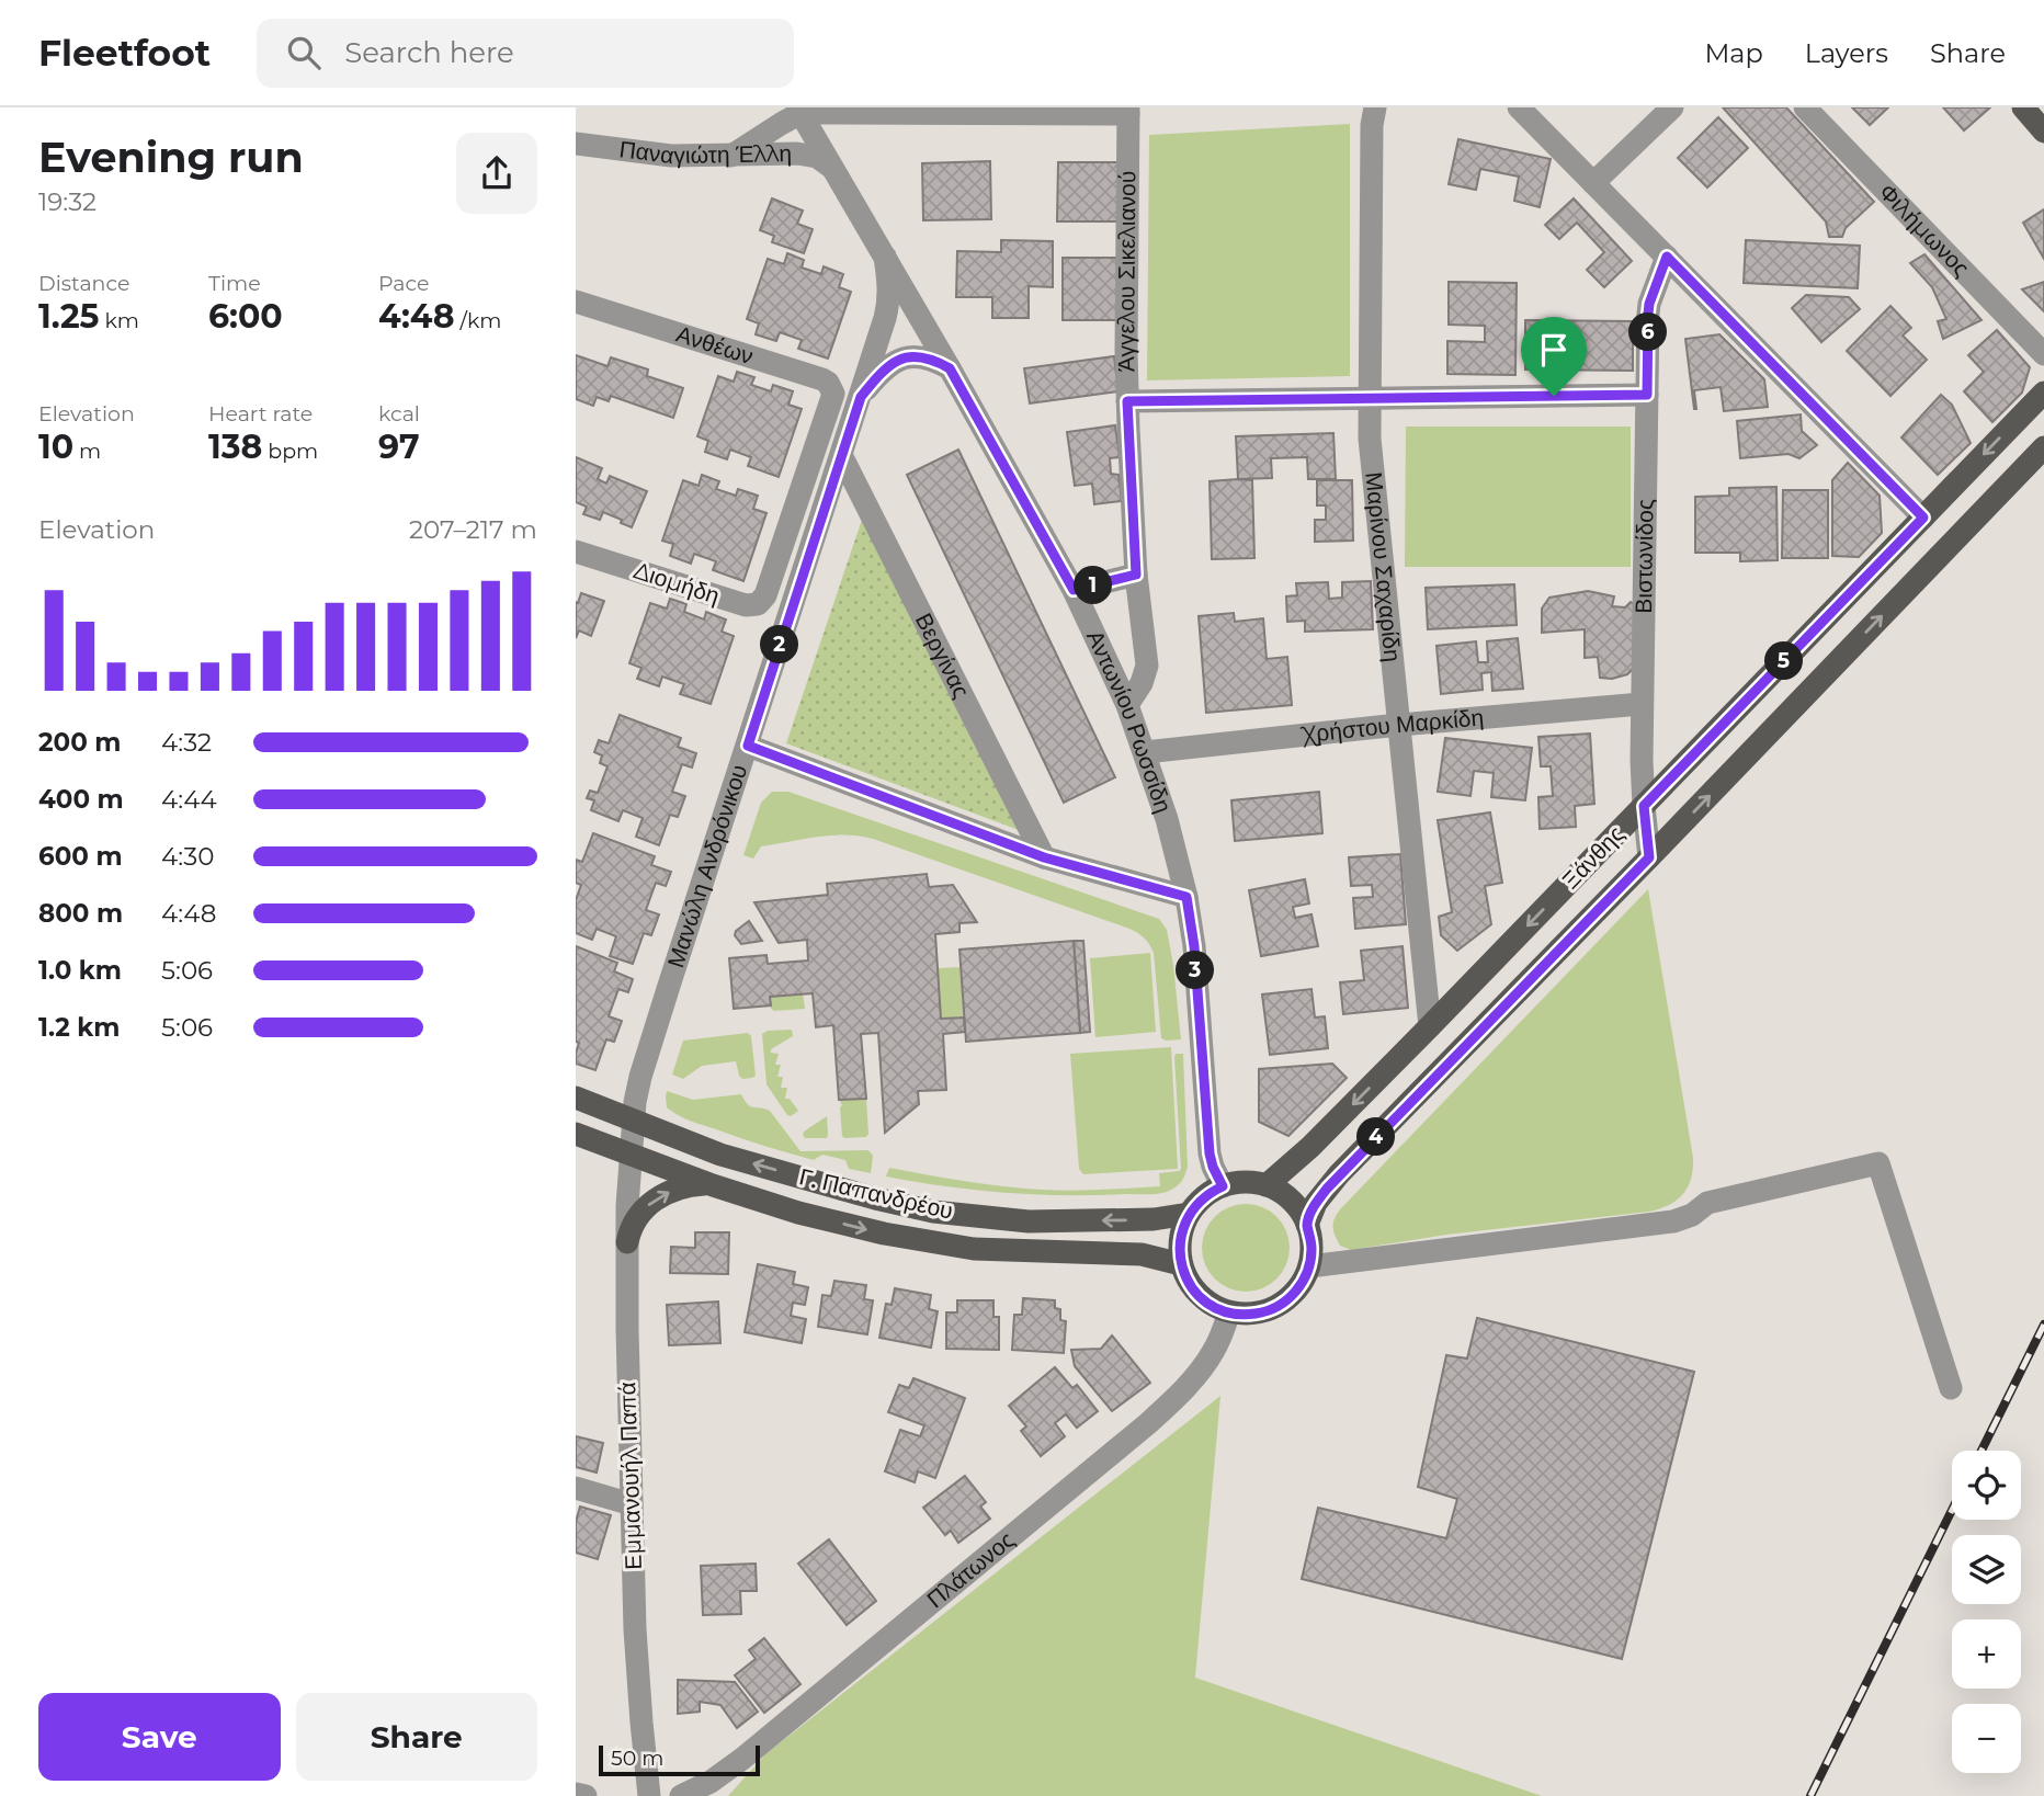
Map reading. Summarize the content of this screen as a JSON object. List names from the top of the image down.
{
  "streets": {
    "main road": ["Ξάνθης", "Γ. Παπανδρέου"],
    "street": [
      "Παναγιώτη Έλλη",
      "Φιλήμωνος",
      "Άγγελου Σικελιανού",
      "Ανθέων",
      "Βιστωνίδος",
      "Μαρίνου Σαχαρίδη",
      "Διομήδη",
      "Βεργίνας",
      "Αντωνίου Ρωσσίδη",
      "Χρήστου Μαρκίδη",
      "Μανώλη Ανδρόνικου",
      "Εμμανουήλ Παπά",
      "Πλάτωνος"
    ]
  },
  "crossings": [
    ["Παναγιώτη Έλλη", "Αντωνίου Ρωσσίδη"],
    ["Άγγελου Σικελιανού", "Αντωνίου Ρωσσίδη"],
    ["Ανθέων", "Διομήδη"],
    ["Βιστωνίδος", "Χρήστου Μαρκίδη"],
    ["Βιστωνίδος", "Ξάνθης"],
    ["Μαρίνου Σαχαρίδη", "Χρήστου Μαρκίδη"],
    ["Μαρίνου Σαχαρίδη", "Ξάνθης"],
    ["Βεργίνας", "Μανώλη Ανδρόνικου"],
    ["Αντωνίου Ρωσσίδη", "Χρήστου Μαρκίδη"],
    ["Αντωνίου Ρωσσίδη", "Ξάνθης"],
    ["Αντωνίου Ρωσσίδη", "Μανώλη Ανδρόνικου"],
    ["Αντωνίου Ρωσσίδη", "Γ. Παπανδρέου"],
    ["Αντωνίου Ρωσσίδη", "Πλάτωνος"],
    ["Ξάνθης", "Γ. Παπανδρέου"],
    ["Ξάνθης", "Πλάτωνος"],
    ["Μανώλη Ανδρόνικου", "Γ. Παπανδρέου"],
    ["Μανώλη Ανδρόνικου", "Εμμανουήλ Παπά"],
    ["Γ. Παπανδρέου", "Εμμανουήλ Παπά"],
    ["Γ. Παπανδρέου", "Πλάτωνος"]
  ],
  "scale_bar": "50 m",
  "page": {
    "header": "Fleetfoot",
    "search": "Search here",
    "nav": ["Map", "Layers", "Share"],
    "heading": ["Evening run", "19:32"],
    "stats": [
      ["Distance", "1.25 km"],
      ["Time", "6:00"],
      ["Pace", "4:48 /km"],
      ["Elevation", "10 m"],
      ["Heart rate", "138 bpm"],
      ["kcal", "97"]
    ],
    "pins": [
      "6",
      "1",
      "2",
      "5",
      "3",
      "4"
    ],
    "chart": ["Elevation", "207–217 m"],
    "list": [
      {
        "name": "200 m",
        "note": "4:32"
      },
      {
        "name": "400 m",
        "note": "4:44"
      },
      {
        "name": "600 m",
        "note": "4:30"
      },
      {
        "name": "800 m",
        "note": "4:48"
      },
      {
        "name": "1.0 km",
        "note": "5:06"
      },
      {
        "name": "1.2 km",
        "note": "5:06"
      }
    ],
    "map_buttons": ["+", "−"],
    "buttons": ["Save", "Share"],
    "scale": "50 m"
  }
}
